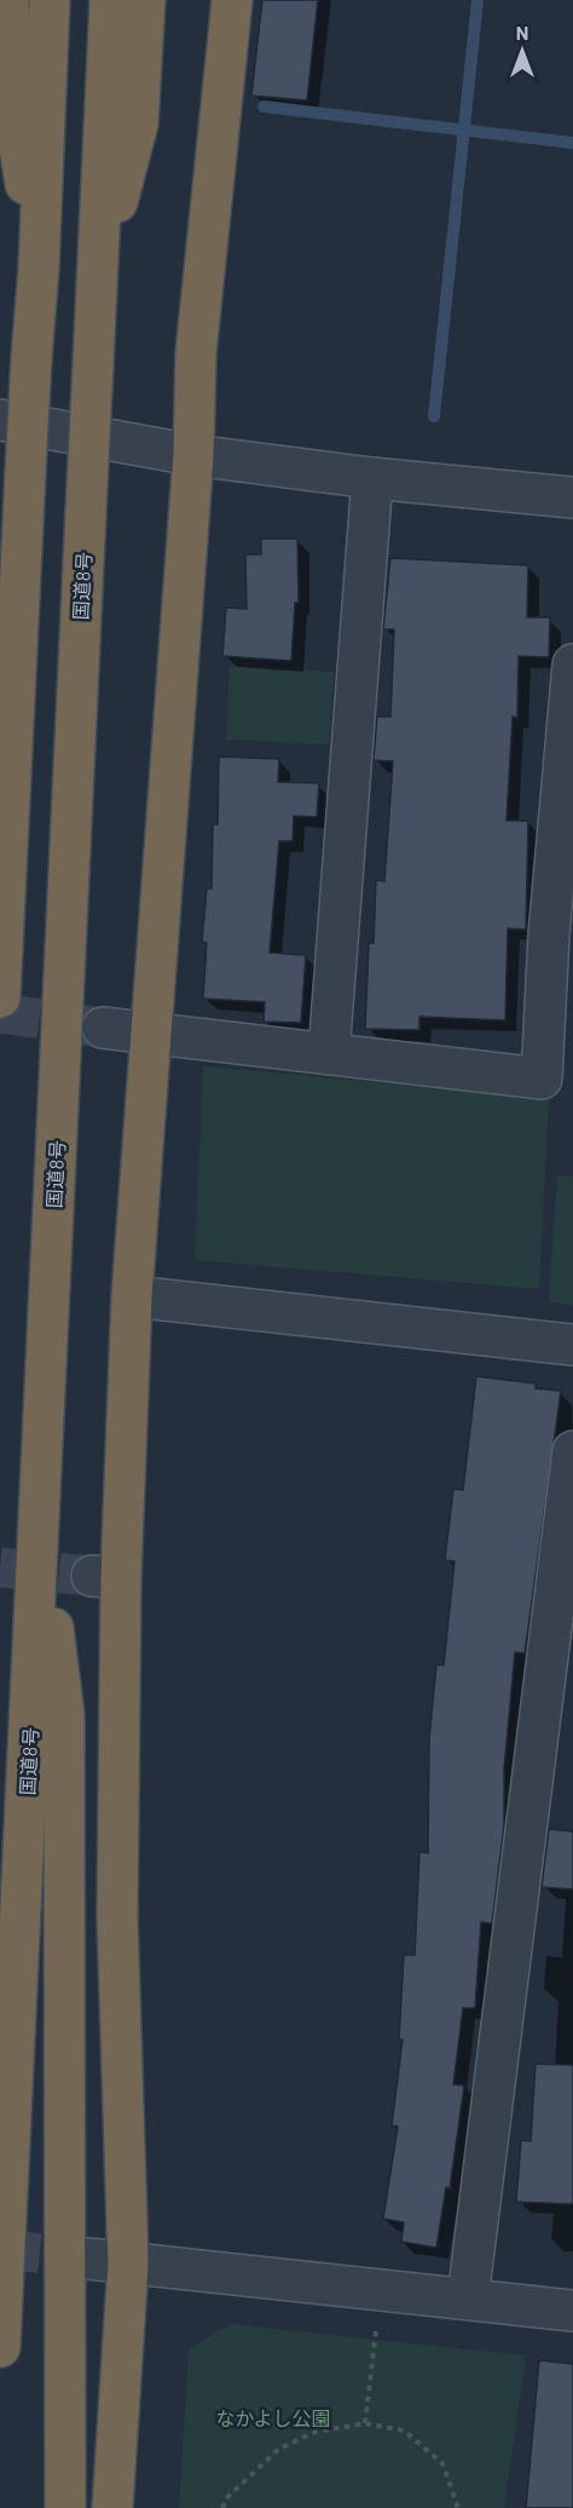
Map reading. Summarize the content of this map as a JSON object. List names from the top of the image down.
{
  "streets": {
    "highway": ["国道8号"]
  },
  "parks": ["なかよし公園"],
  "north": "top"
}
